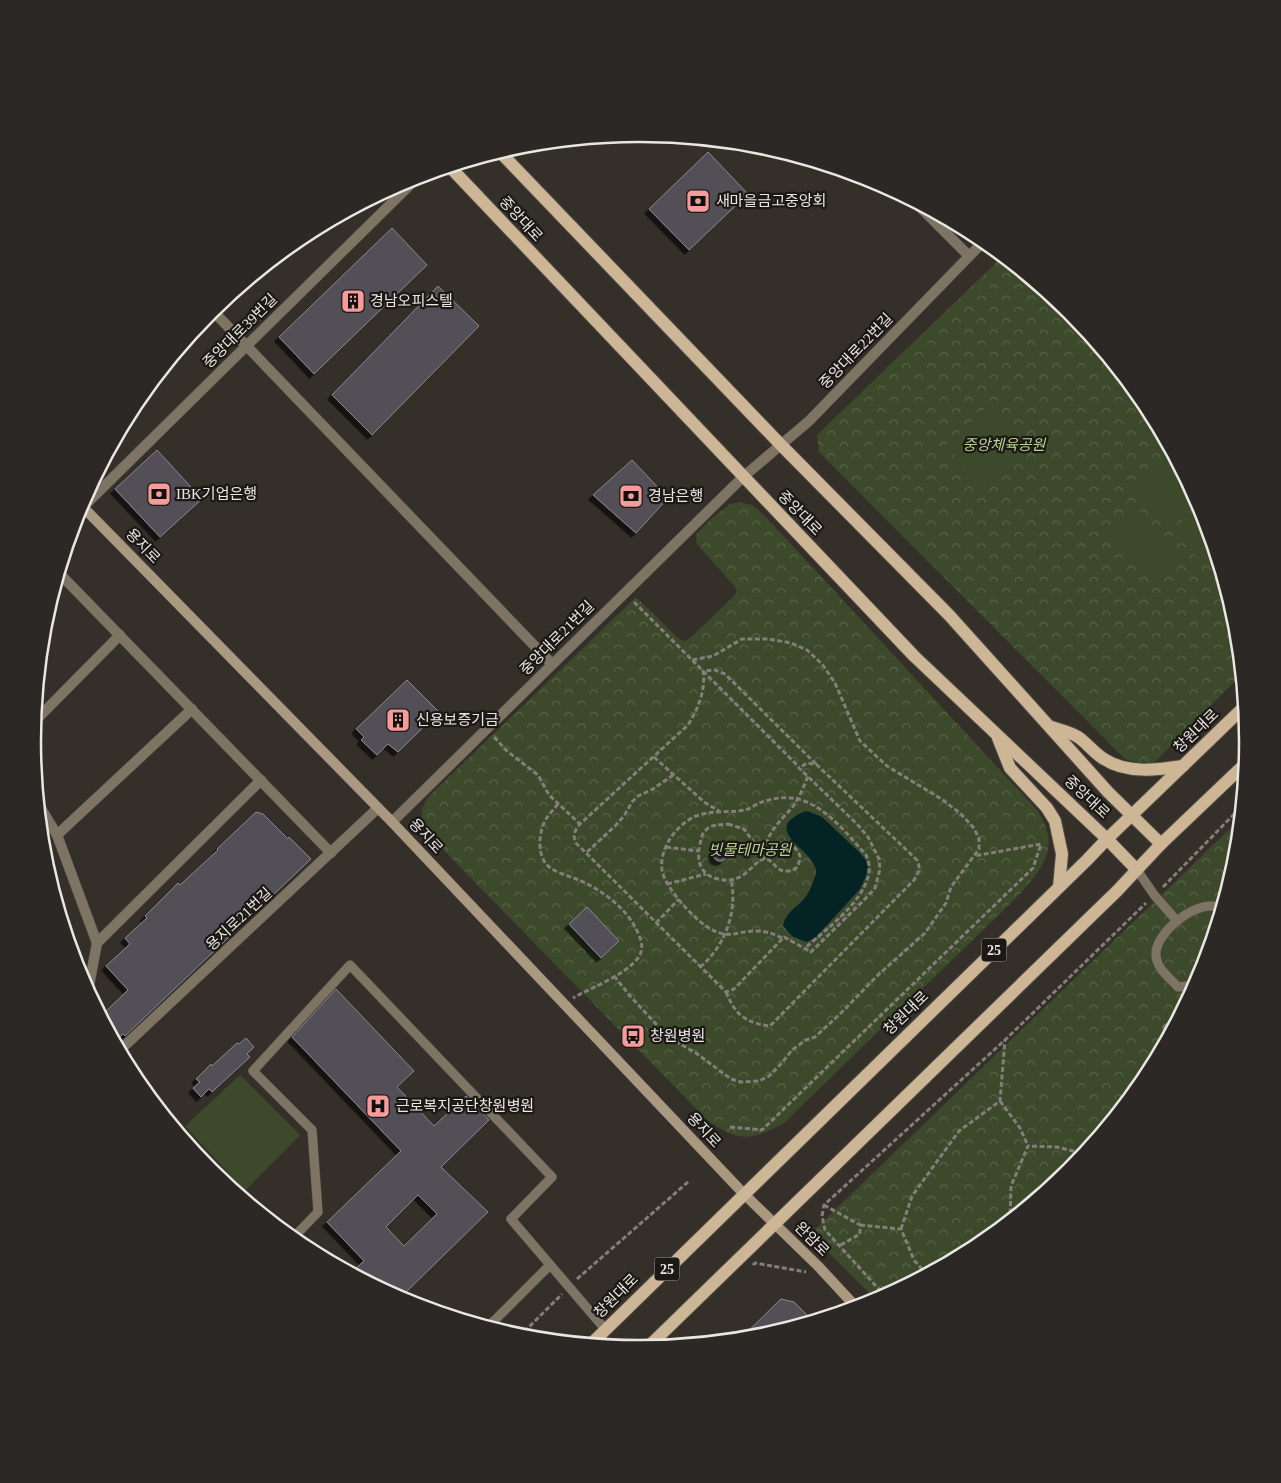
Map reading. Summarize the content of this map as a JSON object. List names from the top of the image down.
{
  "streets": {
    "main road": [
      "중앙대로",
      "용지로",
      "창원대로",
      "25",
      "완암로"
    ],
    "street": [
      "중앙대로39번길",
      "중앙대로22번길",
      "중앙대로21번길",
      "용지로21번길"
    ]
  },
  "crossings": [
    ["중앙대로", "중앙대로22번길"],
    ["중앙대로", "중앙대로21번길"],
    ["중앙대로", "창원대로"],
    ["중앙대로22번길", "중앙대로21번길"],
    ["용지로", "중앙대로21번길"],
    ["용지로", "창원대로"],
    ["용지로", "용지로21번길"],
    ["용지로", "완암로"],
    ["창원대로", "완암로"]
  ],
  "parks": ["중앙체육공원", "빗물테마공원"],
  "places": {
    "bank": ["새마을금고중앙회", "IBK기업은행", "경남은행"],
    "building": ["경남오피스텔", "신용보증기금"],
    "bus stop": ["창원병원"],
    "hospital": ["근로복지공단창원병원"]
  }
}
